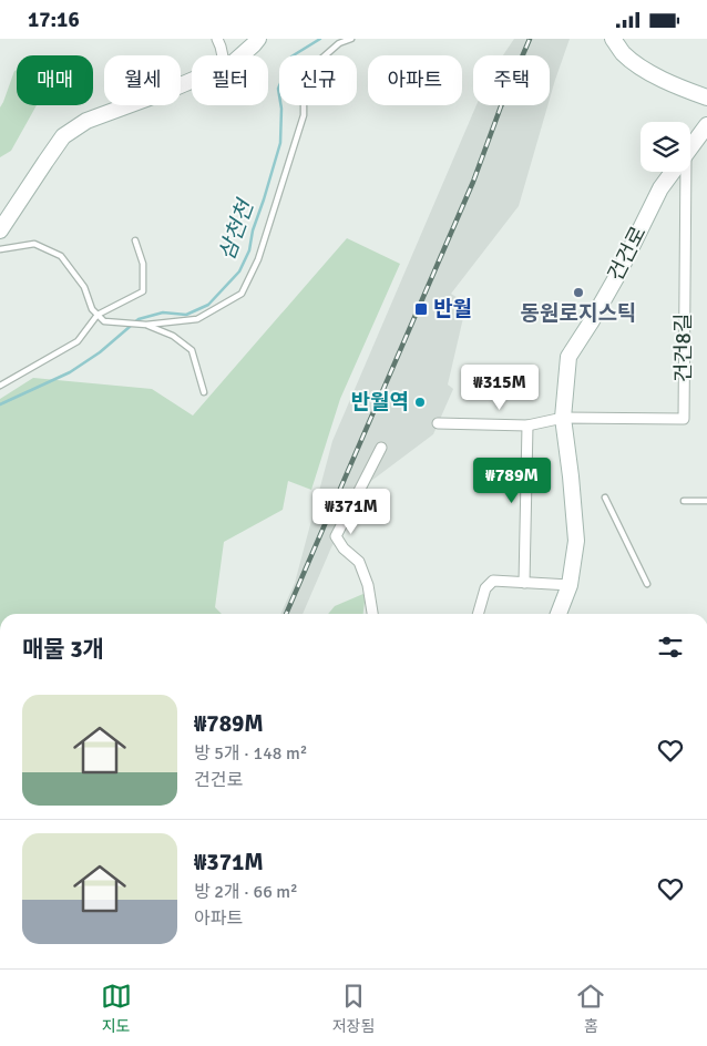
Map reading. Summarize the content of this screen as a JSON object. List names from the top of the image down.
{
  "streets": {
    "street": ["건건로", "건건8길"]
  },
  "crossings": [
    ["건건로", "건건8길"]
  ],
  "water": ["삼천천"],
  "places": {
    "other": ["동원로지스틱", "반월역"],
    "transit": ["반월"]
  },
  "page": {
    "status": "17:16",
    "chip": [
      "매매",
      "월세",
      "필터",
      "신규",
      "아파트",
      "주택"
    ],
    "price": ["₩315M", "₩789M", "₩371M"],
    "heading": "매물 3개",
    "list": [
      {
        "name": "₩789M",
        "note": "방 5개 · 148 m² · 건건로"
      },
      {
        "name": "₩371M",
        "note": "방 2개 · 66 m² · 아파트"
      }
    ],
    "tabs": ["지도", "저장됨", "홈"]
  }
}
